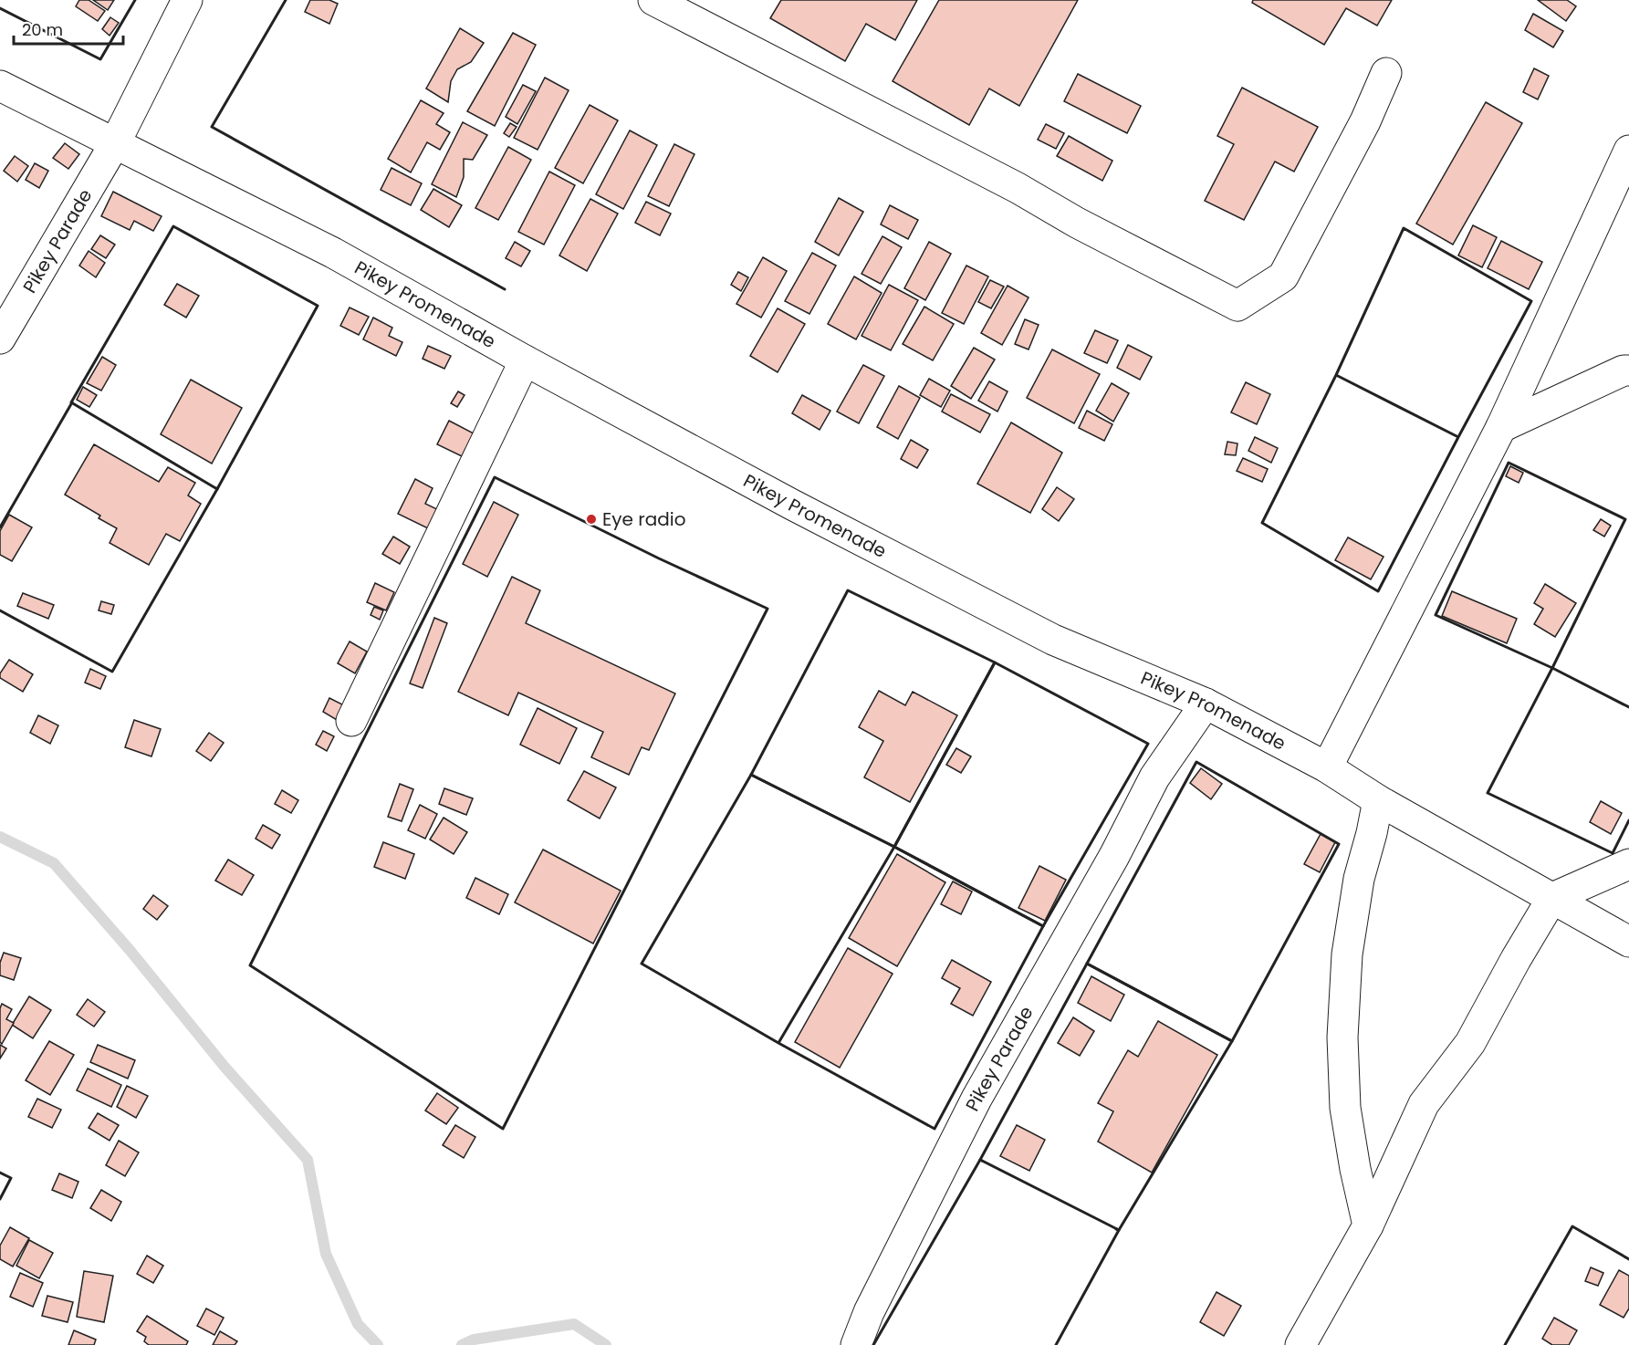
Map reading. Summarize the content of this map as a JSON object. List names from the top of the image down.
{
  "streets": {
    "street": ["Pikey Parade", "Pikey Promenade"]
  },
  "crossings": [
    ["Pikey Parade", "Pikey Promenade"]
  ],
  "places": ["Eye radio"],
  "scale_bar": "20 m"
}
